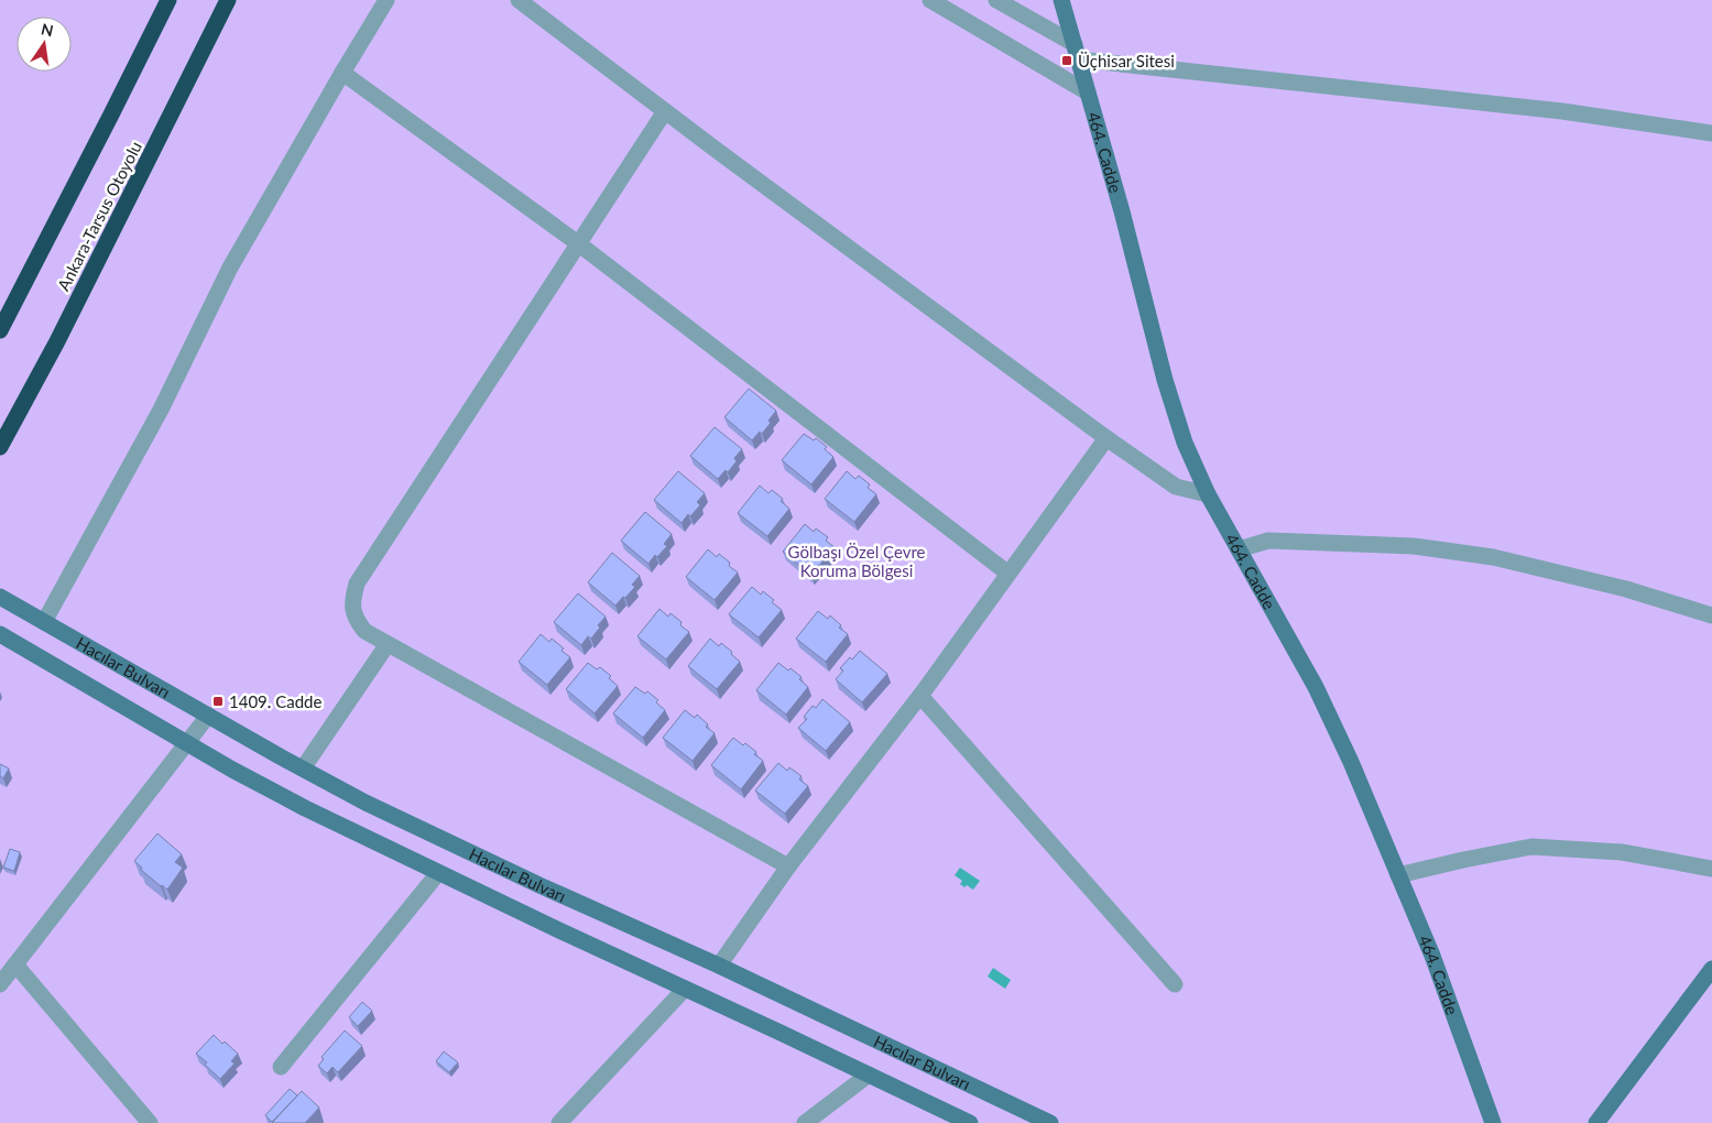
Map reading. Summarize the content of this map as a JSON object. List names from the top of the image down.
{
  "streets": {
    "highway": ["Ankara-Tarsus Otoyolu"],
    "main road": ["464. Cadde", "Hacılar Bulvarı"]
  },
  "parks": ["Gölbaşı Özel Çevre Koruma Bölgesi"],
  "places": {
    "transit": ["Üçhisar Sitesi", "1409. Cadde"]
  },
  "north": "top"
}
